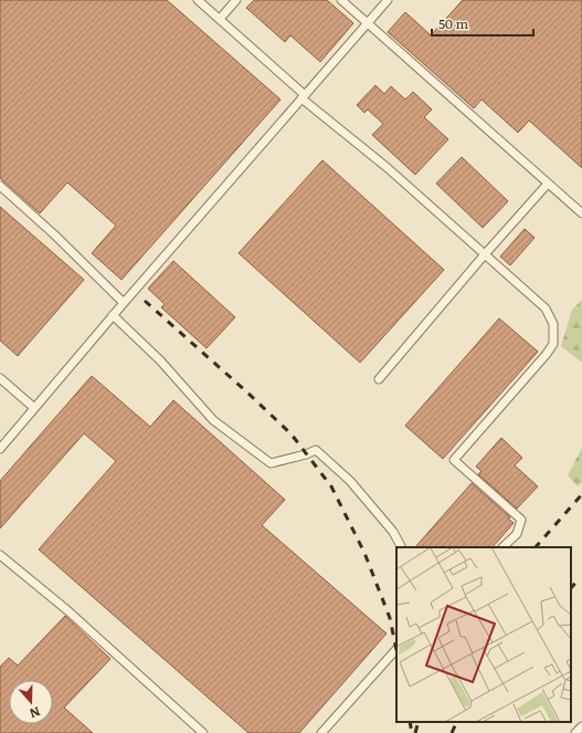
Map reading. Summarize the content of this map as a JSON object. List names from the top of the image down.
{
  "scale_bar": "50 m",
  "north": "bottom"
}
